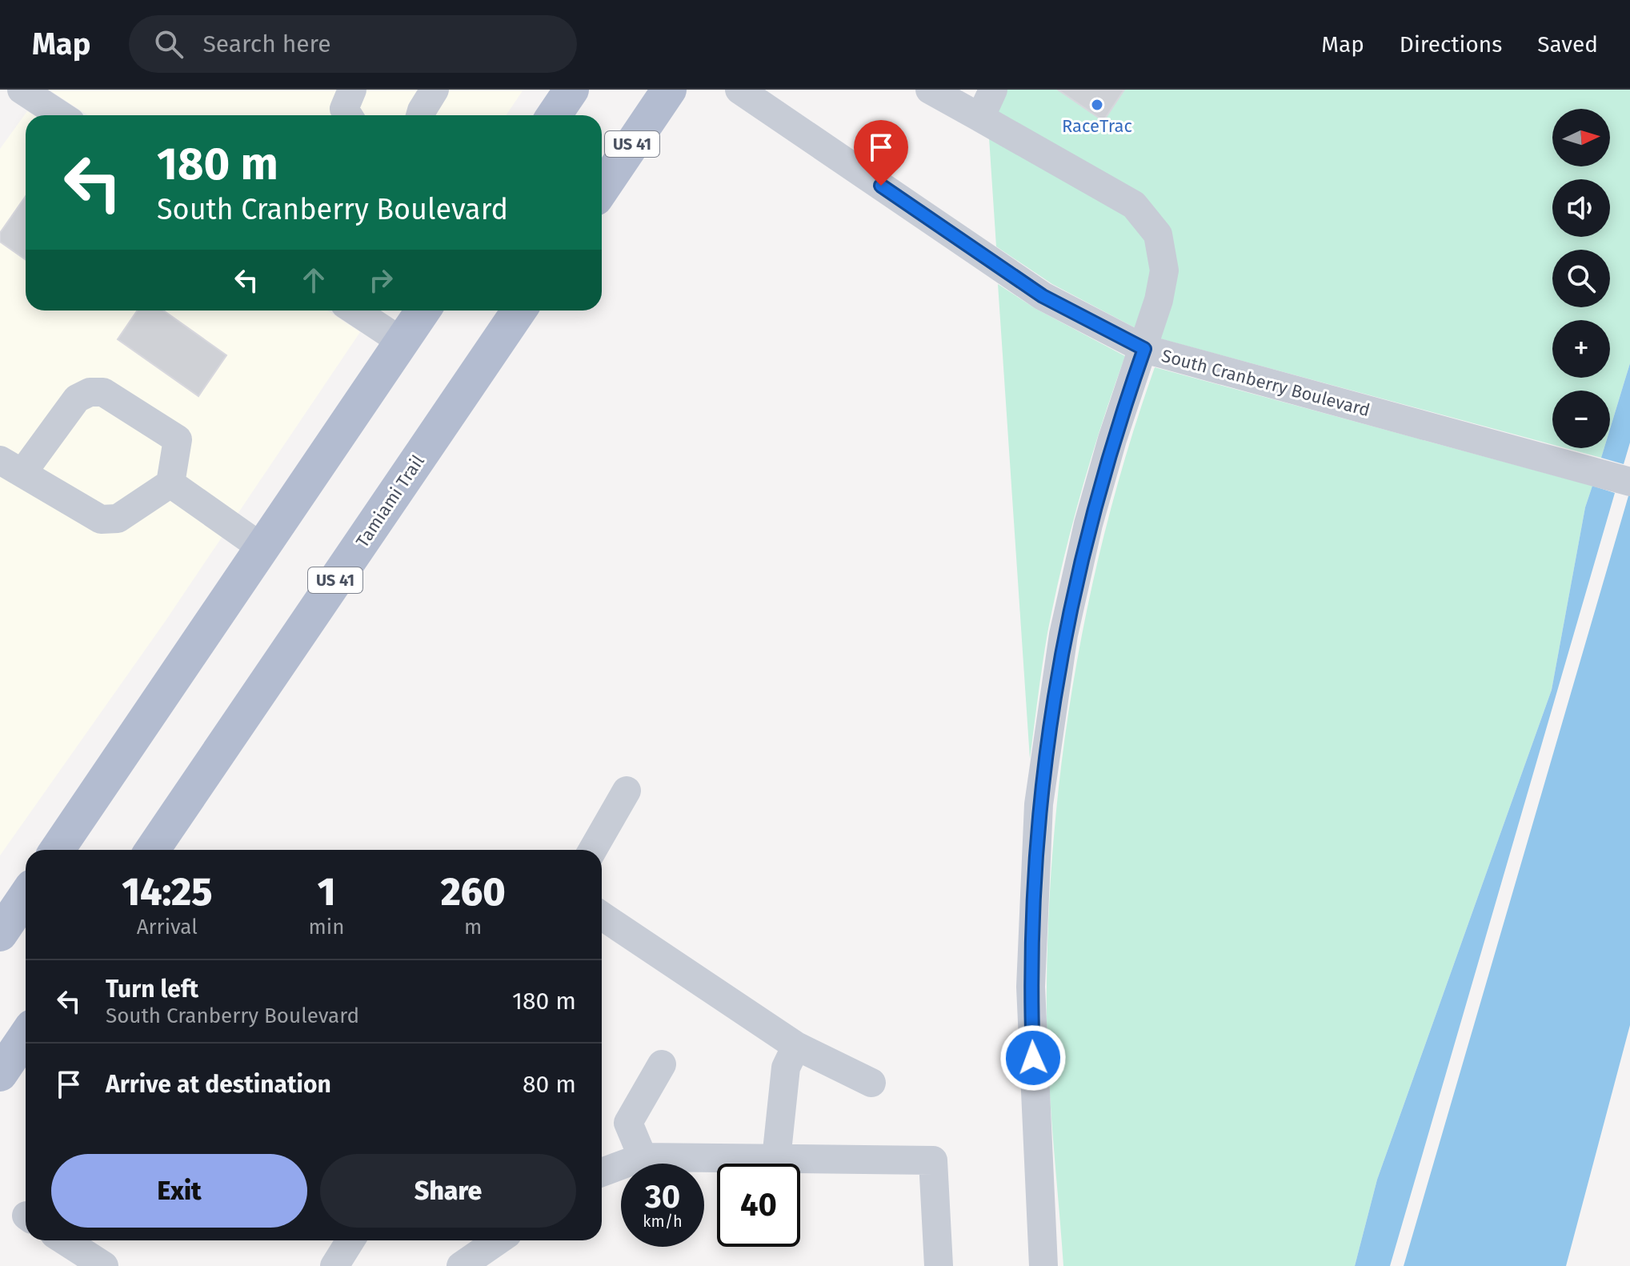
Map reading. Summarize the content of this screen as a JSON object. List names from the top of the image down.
{
  "streets": {
    "main road": ["US 41", "Tamiami Trail"],
    "street": ["South Cranberry Boulevard"]
  },
  "places": ["RaceTrac"],
  "north": "right",
  "page": {
    "header": "Map",
    "search": "Search here",
    "nav": ["Map", "Directions", "Saved"],
    "map_buttons": ["+", "−"],
    "turn": ["180 m", "South Cranberry Boulevard"],
    "eta": [
      "14:25",
      "Arrival",
      "1",
      "min",
      "260",
      "m"
    ],
    "list": [
      {
        "name": "Turn left",
        "note": "South Cranberry Boulevard",
        "value": "180 m"
      },
      {
        "name": "Arrive at destination",
        "value": "80 m"
      }
    ],
    "buttons": ["Exit", "Share"],
    "speed": "30 km/h",
    "limit": "40"
  }
}
